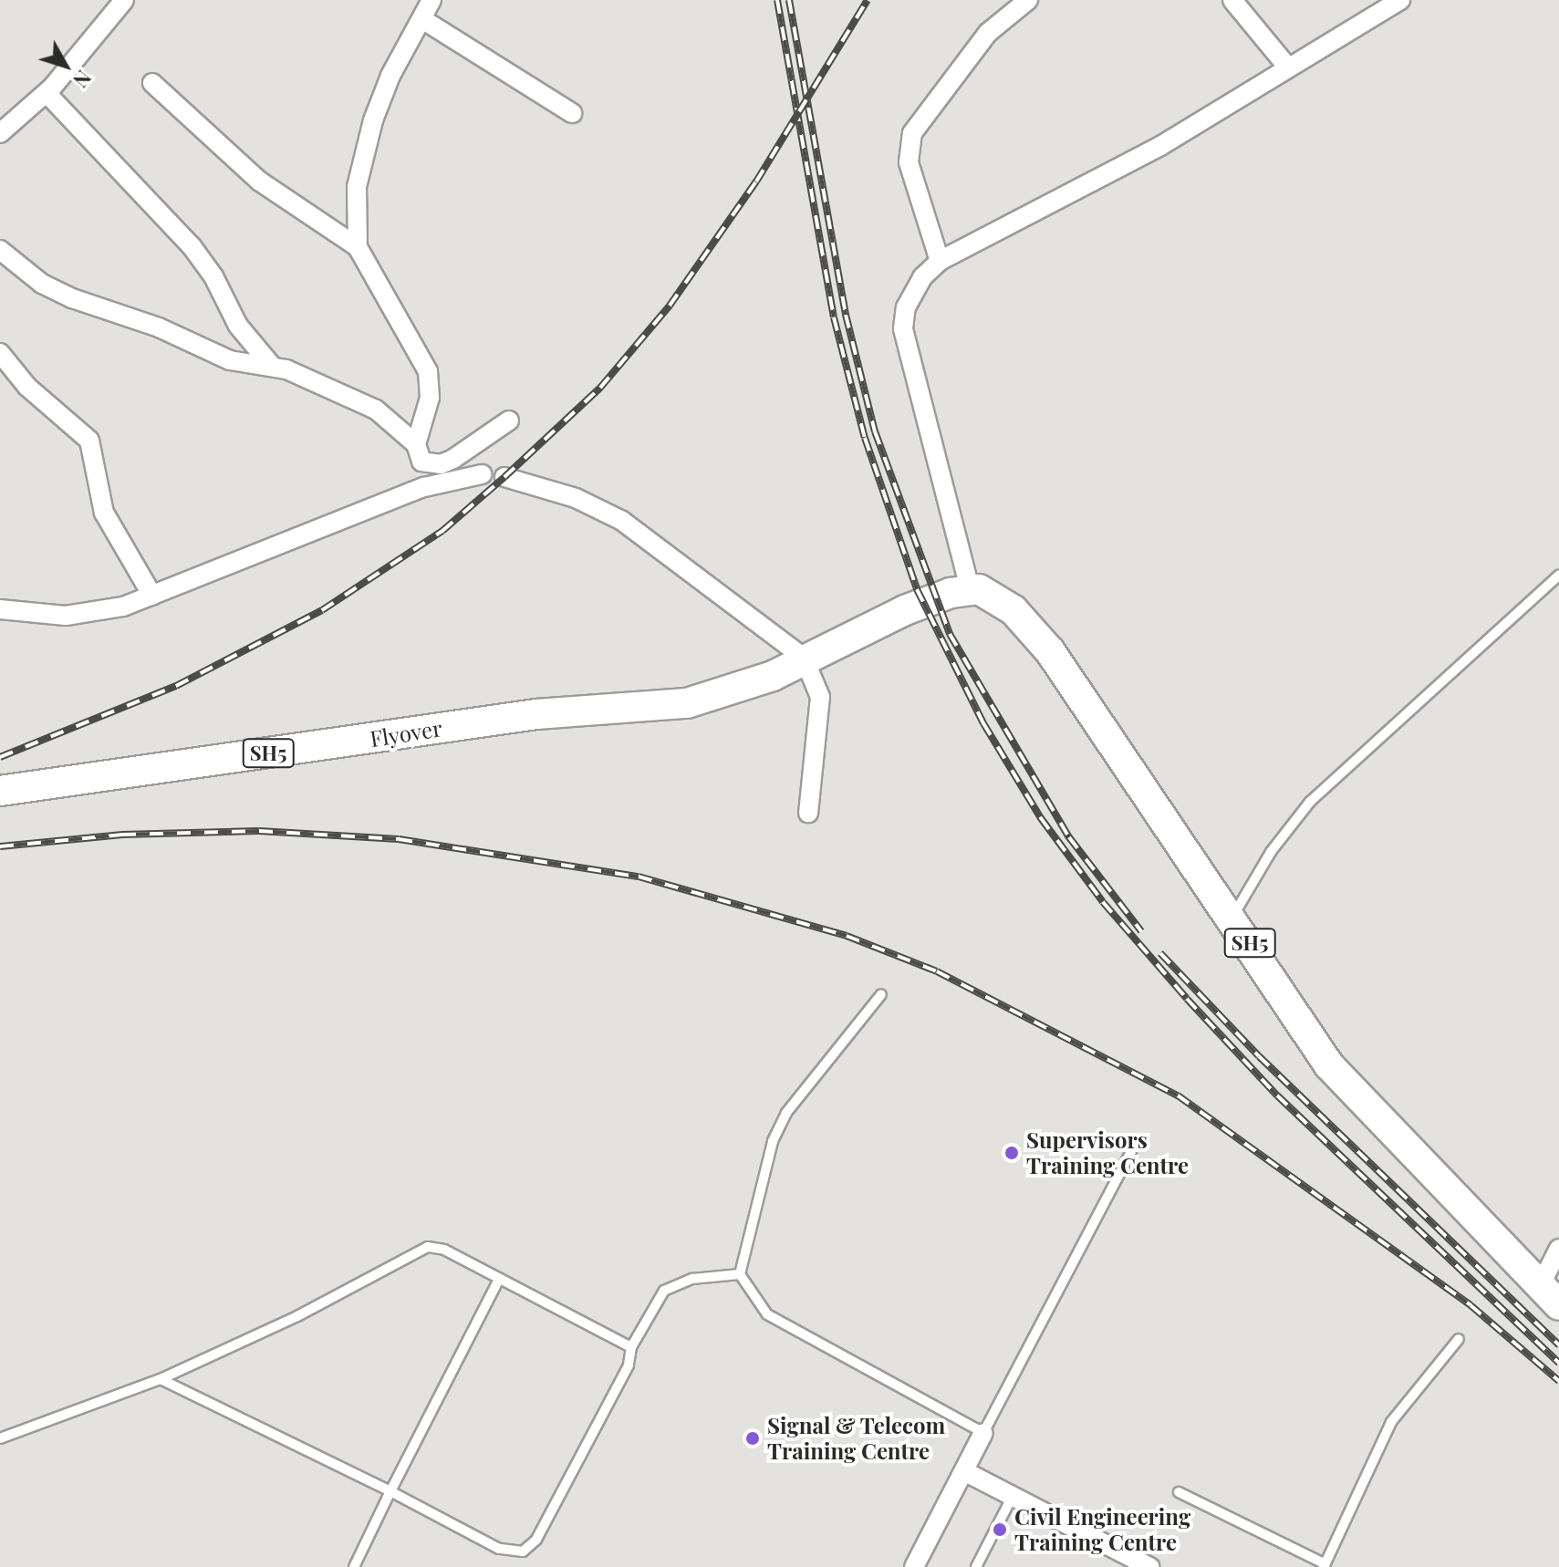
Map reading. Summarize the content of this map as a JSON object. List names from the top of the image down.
{
  "streets": {
    "main road": ["Flyover", "SH5"]
  },
  "crossings": [
    ["Flyover", "SH5"]
  ],
  "places": ["Supervisors Training Centre", "Signal & Telecom Training Centre", "Civil Engineering Training Centre"],
  "north": "bottom right"
}
